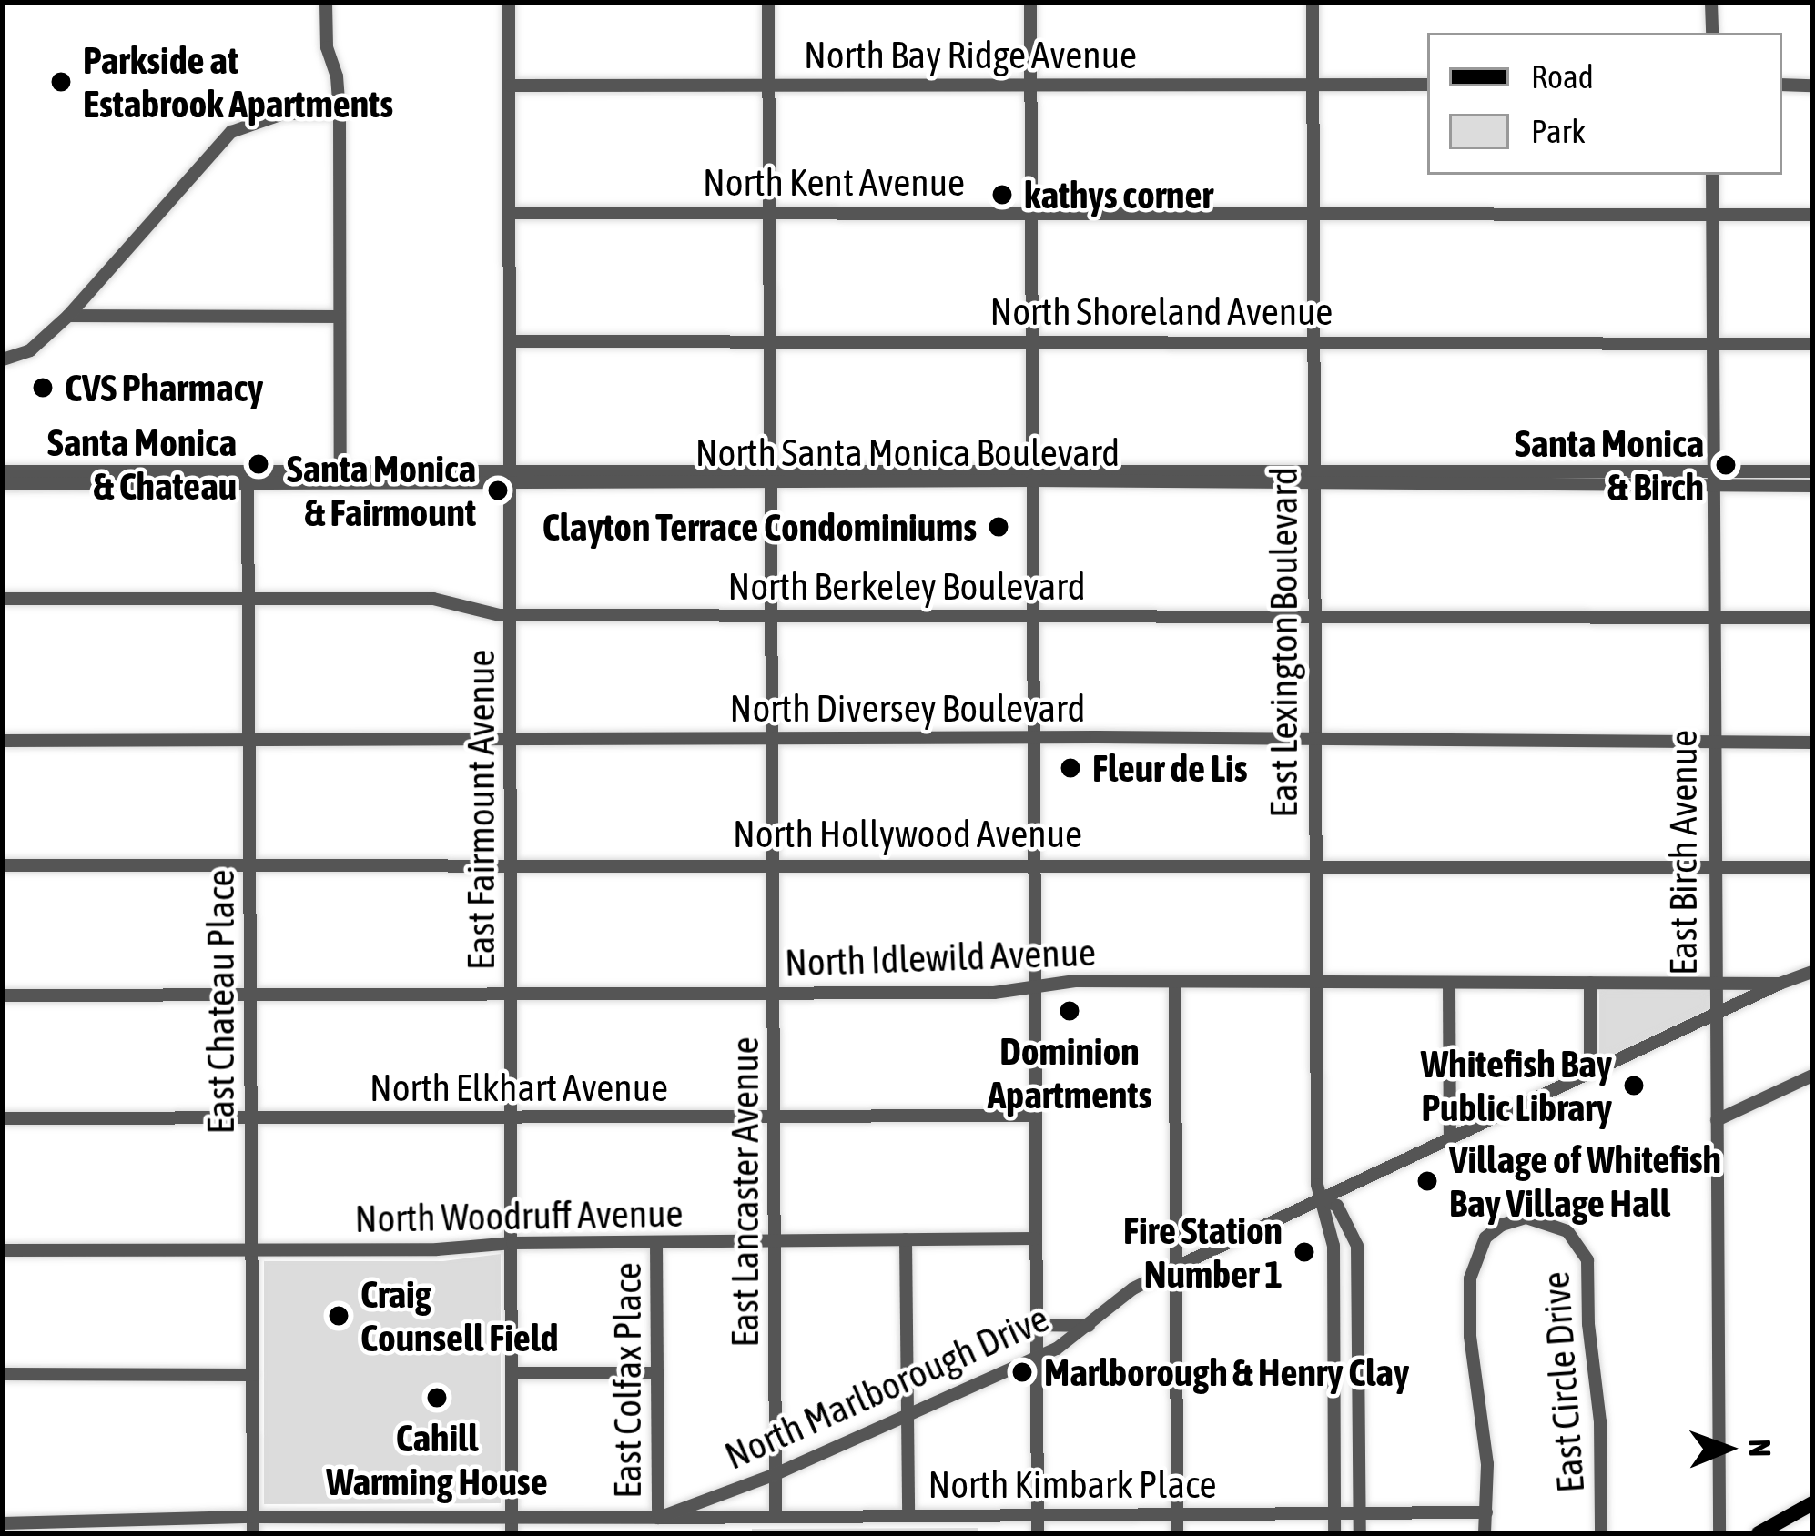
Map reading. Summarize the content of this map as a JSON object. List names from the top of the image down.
{
  "streets": {
    "street": [
      "North Bay Ridge Avenue",
      "North Kent Avenue",
      "North Shoreland Avenue",
      "North Santa Monica Boulevard",
      "North Berkeley Boulevard",
      "East Lexington Boulevard",
      "North Diversey Boulevard",
      "East Fairmount Avenue",
      "North Hollywood Avenue",
      "East Birch Avenue",
      "North Idlewild Avenue",
      "East Chateau Place",
      "North Elkhart Avenue",
      "East Lancaster Avenue",
      "North Woodruff Avenue",
      "East Colfax Place",
      "East Circle Drive",
      "North Marlborough Drive",
      "North Kimbark Place"
    ]
  },
  "crossings": [
    ["North Bay Ridge Avenue", "East Lexington Boulevard"],
    ["North Bay Ridge Avenue", "East Fairmount Avenue"],
    ["North Bay Ridge Avenue", "East Lancaster Avenue"],
    ["North Kent Avenue", "East Lexington Boulevard"],
    ["North Kent Avenue", "East Fairmount Avenue"],
    ["North Kent Avenue", "East Birch Avenue"],
    ["North Kent Avenue", "East Lancaster Avenue"],
    ["North Shoreland Avenue", "East Lexington Boulevard"],
    ["North Shoreland Avenue", "East Fairmount Avenue"],
    ["North Shoreland Avenue", "East Birch Avenue"],
    ["North Shoreland Avenue", "East Lancaster Avenue"],
    ["North Santa Monica Boulevard", "East Lexington Boulevard"],
    ["North Santa Monica Boulevard", "East Fairmount Avenue"],
    ["North Santa Monica Boulevard", "East Birch Avenue"],
    ["North Santa Monica Boulevard", "East Chateau Place"],
    ["North Santa Monica Boulevard", "East Lancaster Avenue"],
    ["North Berkeley Boulevard", "East Lexington Boulevard"],
    ["North Berkeley Boulevard", "East Fairmount Avenue"],
    ["North Berkeley Boulevard", "East Birch Avenue"],
    ["North Berkeley Boulevard", "East Chateau Place"],
    ["North Berkeley Boulevard", "East Lancaster Avenue"],
    ["East Lexington Boulevard", "North Diversey Boulevard"],
    ["East Lexington Boulevard", "North Hollywood Avenue"],
    ["East Lexington Boulevard", "North Idlewild Avenue"],
    ["East Lexington Boulevard", "North Marlborough Drive"],
    ["East Lexington Boulevard", "North Kimbark Place"],
    ["North Diversey Boulevard", "East Fairmount Avenue"],
    ["North Diversey Boulevard", "East Birch Avenue"],
    ["North Diversey Boulevard", "East Chateau Place"],
    ["North Diversey Boulevard", "East Lancaster Avenue"],
    ["East Fairmount Avenue", "North Hollywood Avenue"],
    ["East Fairmount Avenue", "North Idlewild Avenue"],
    ["East Fairmount Avenue", "North Elkhart Avenue"],
    ["East Fairmount Avenue", "North Woodruff Avenue"],
    ["East Fairmount Avenue", "North Marlborough Drive"],
    ["North Hollywood Avenue", "East Birch Avenue"],
    ["North Hollywood Avenue", "East Chateau Place"],
    ["North Hollywood Avenue", "East Lancaster Avenue"],
    ["East Birch Avenue", "North Idlewild Avenue"],
    ["East Birch Avenue", "North Marlborough Drive"],
    ["North Idlewild Avenue", "East Chateau Place"],
    ["North Idlewild Avenue", "East Lancaster Avenue"],
    ["North Idlewild Avenue", "North Marlborough Drive"],
    ["East Chateau Place", "North Elkhart Avenue"],
    ["East Chateau Place", "North Woodruff Avenue"],
    ["East Chateau Place", "North Marlborough Drive"],
    ["North Elkhart Avenue", "East Lancaster Avenue"],
    ["East Lancaster Avenue", "North Woodruff Avenue"],
    ["East Lancaster Avenue", "North Marlborough Drive"],
    ["East Lancaster Avenue", "North Kimbark Place"],
    ["North Woodruff Avenue", "East Colfax Place"],
    ["East Colfax Place", "North Marlborough Drive"],
    ["East Colfax Place", "North Kimbark Place"],
    ["East Circle Drive", "North Kimbark Place"],
    ["North Marlborough Drive", "North Kimbark Place"]
  ],
  "places": [
    "Parkside at Estabrook Apartments",
    "kathys corner",
    "CVS Pharmacy",
    "Santa Monica & Chateau",
    "Santa Monica & Birch",
    "Santa Monica & Fairmount",
    "Clayton Terrace Condominiums",
    "Fleur de Lis",
    "Dominion Apartments",
    "Whitefish Bay Public Library",
    "Village of Whitefish Bay Village Hall",
    "Fire Station Number 1",
    "Craig Counsell Field",
    "Marlborough & Henry Clay",
    "Cahill Warming House"
  ],
  "legend": ["Road", "Park"],
  "north": "right"
}
